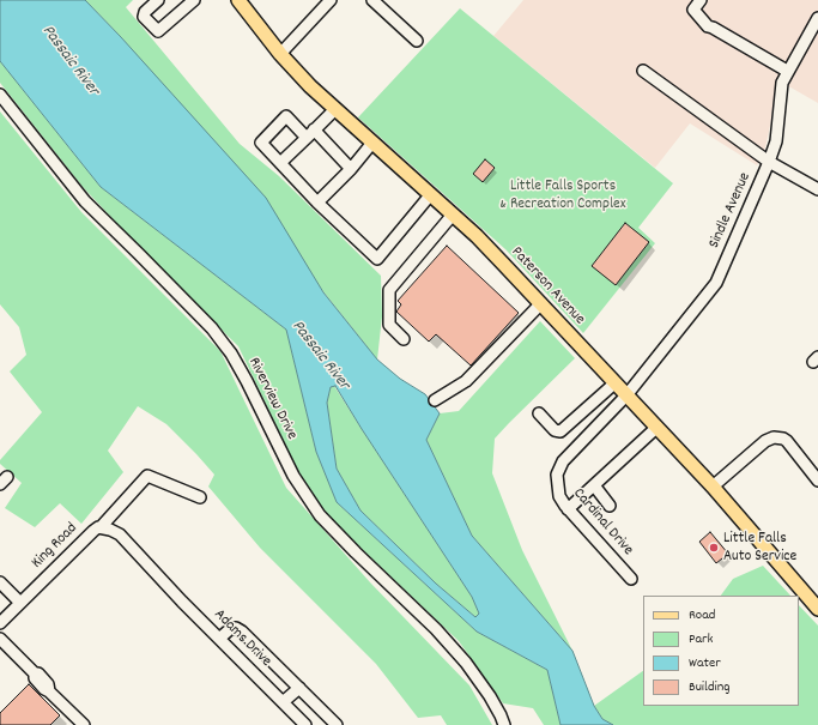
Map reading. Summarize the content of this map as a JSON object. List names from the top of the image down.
{
  "streets": {
    "main road": ["Paterson Avenue"],
    "street": [
      "Sindle Avenue",
      "Riverview Drive",
      "Cardinal Drive",
      "King Road",
      "Adams Drive"
    ]
  },
  "crossings": [
    ["Sindle Avenue", "Paterson Avenue"],
    ["Sindle Avenue", "Cardinal Drive"],
    ["Paterson Avenue", "Cardinal Drive"],
    ["King Road", "Adams Drive"]
  ],
  "water": ["Passaic River"],
  "parks": ["Little Falls Sports & Recreation Complex"],
  "places": ["Little Falls Auto Service"],
  "legend": [
    "Road",
    "Park",
    "Water",
    "Building"
  ]
}
